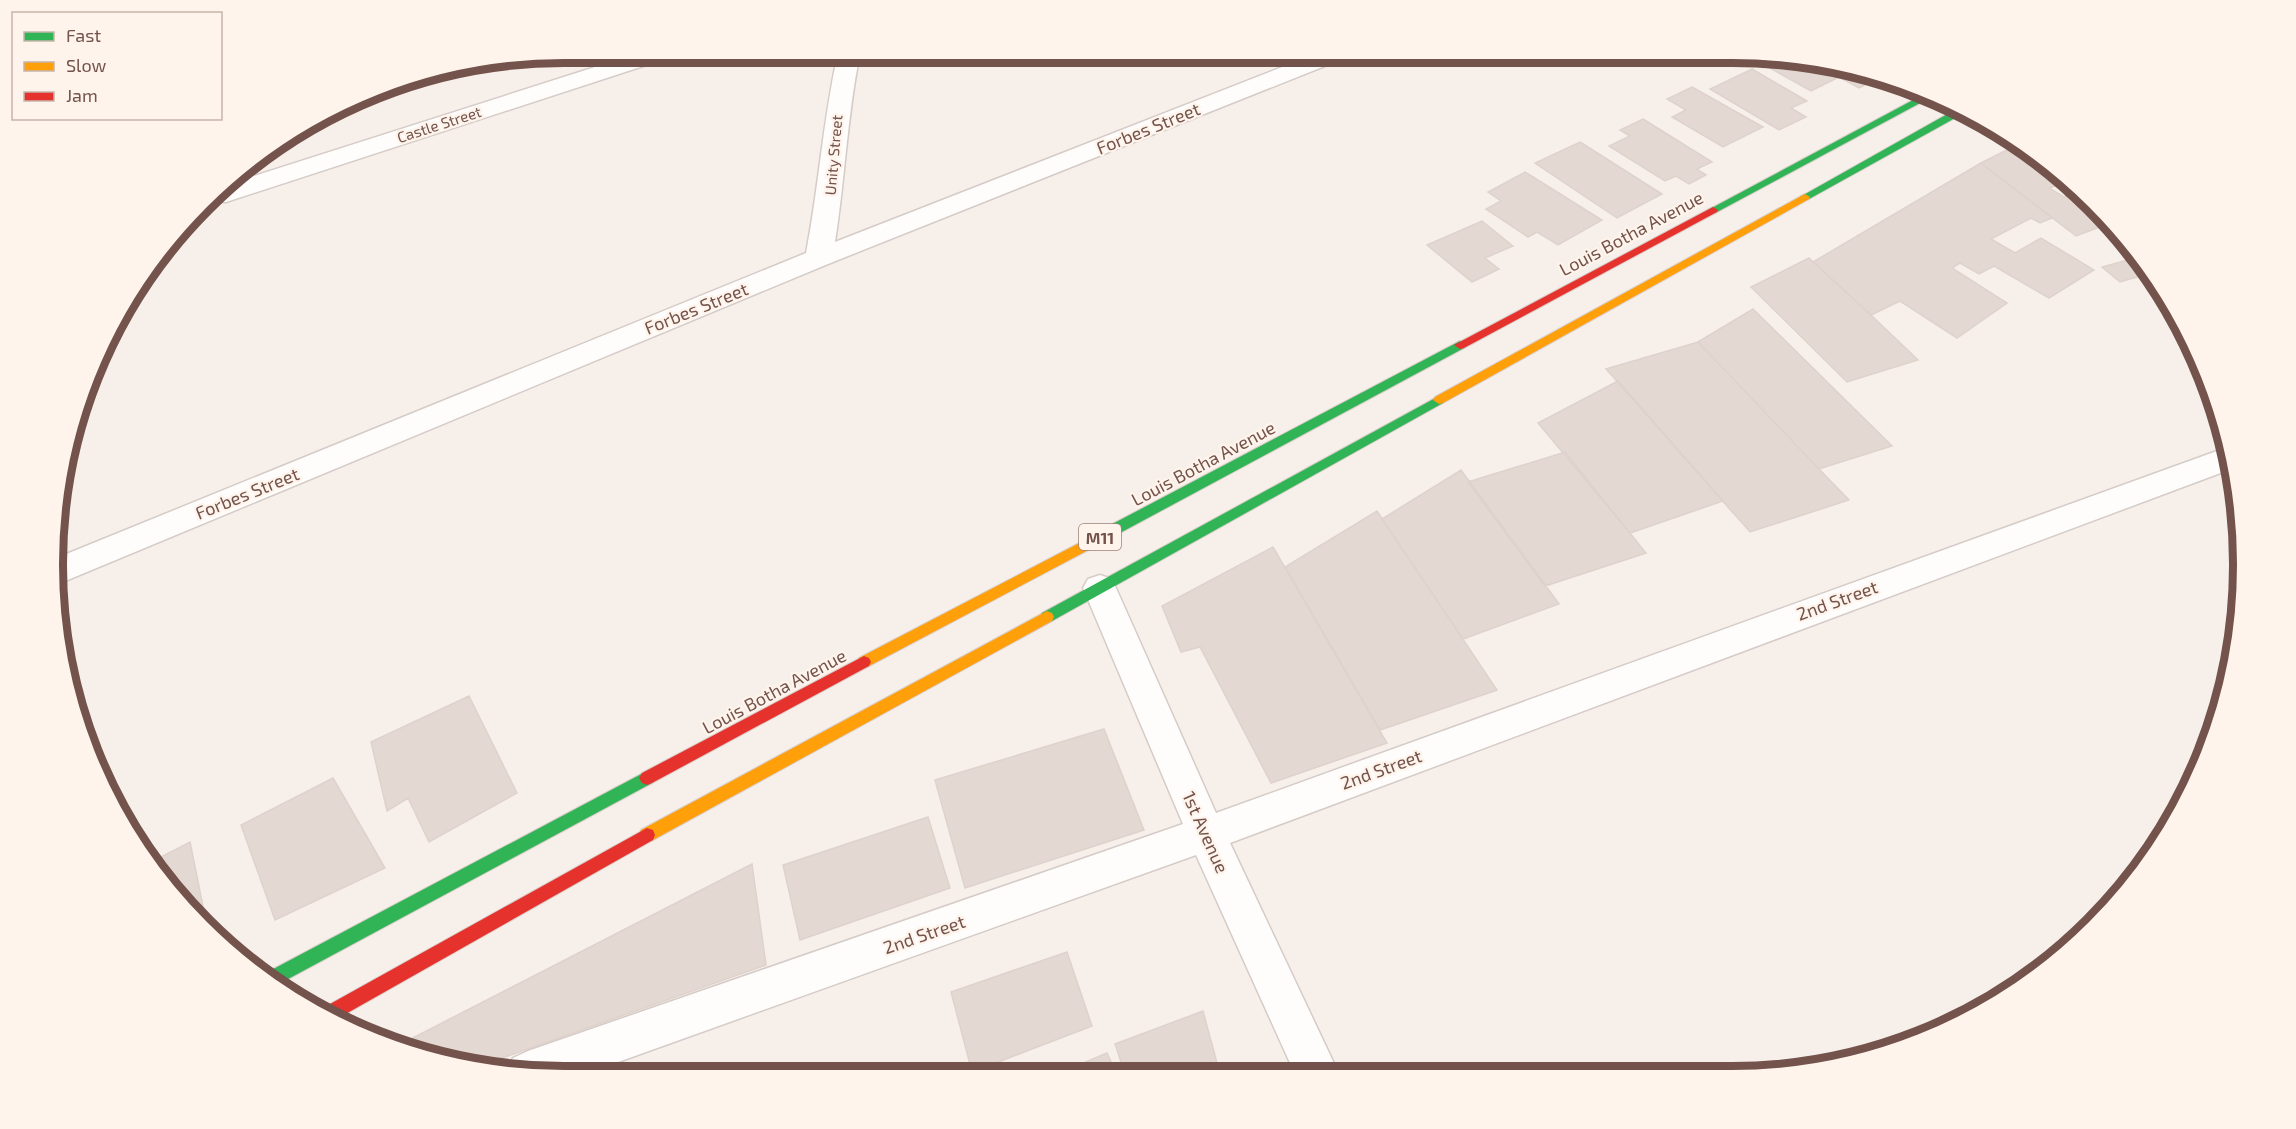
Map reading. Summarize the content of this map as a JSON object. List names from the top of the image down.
{
  "streets": {
    "main road": ["Louis Botha Avenue", "M11"],
    "street": [
      "Castle Street",
      "Forbes Street",
      "Unity Street",
      "2nd Street",
      "1st Avenue"
    ]
  },
  "crossings": [
    ["Forbes Street", "Unity Street"],
    ["M11", "1st Avenue"],
    ["2nd Street", "1st Avenue"]
  ],
  "legend": ["Fast", "Slow", "Jam"]
}
